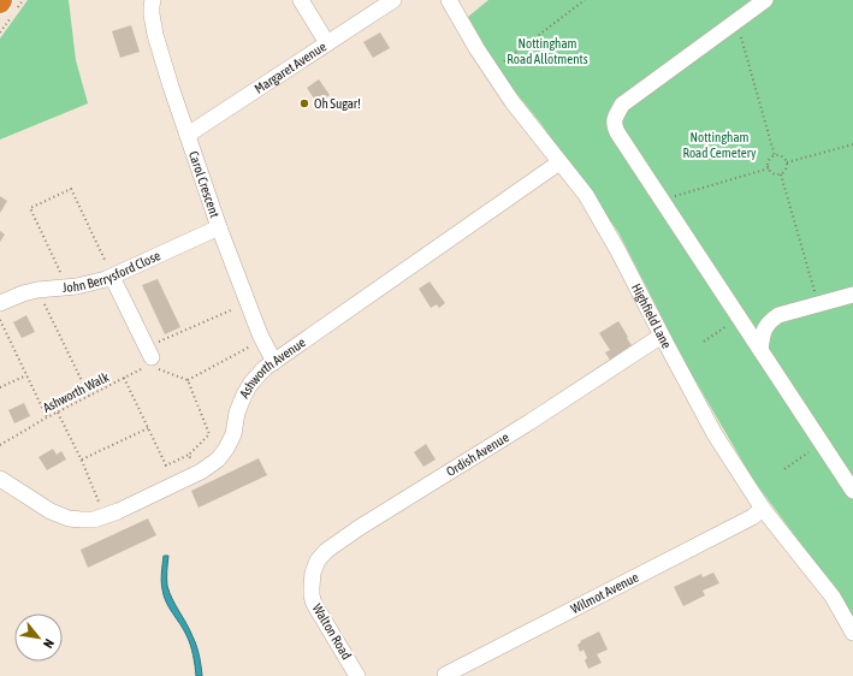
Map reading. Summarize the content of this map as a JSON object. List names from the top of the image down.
{
  "streets": {
    "street": [
      "Margaret Avenue",
      "Carol Crescent",
      "John Berrysford Close",
      "Highfield Lane",
      "Ashworth Avenue",
      "Ordish Avenue",
      "Wilmot Avenue",
      "Walton Road"
    ],
    "path": ["Ashworth Walk"]
  },
  "crossings": [
    ["Margaret Avenue", "Carol Crescent"],
    ["Carol Crescent", "John Berrysford Close"],
    ["Carol Crescent", "Ashworth Avenue"],
    ["Carol Crescent", "Ashworth Walk"],
    ["Highfield Lane", "Ashworth Avenue"],
    ["Highfield Lane", "Ordish Avenue"],
    ["Highfield Lane", "Wilmot Avenue"],
    ["Ordish Avenue", "Walton Road"]
  ],
  "parks": ["Nottingham Road Allotments", "Nottingham Road Cemetery"],
  "places": ["Oh Sugar!"],
  "north": "bottom right"
}
